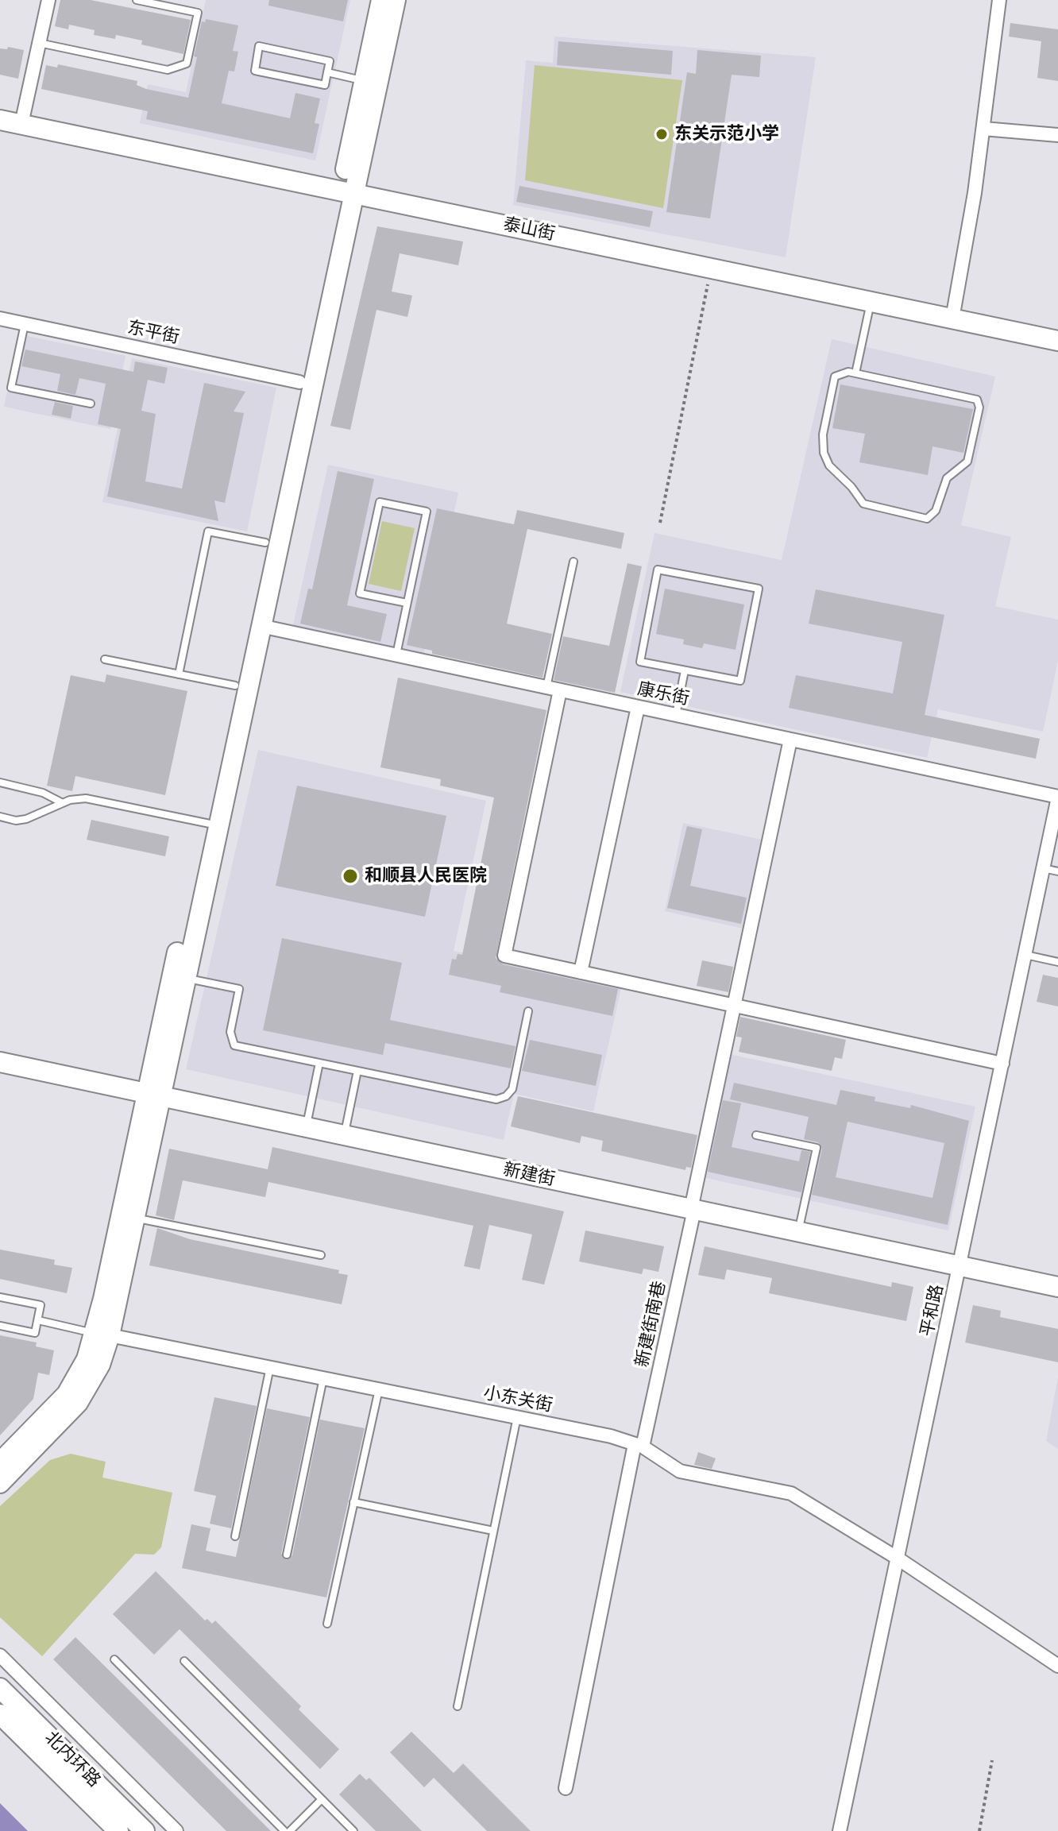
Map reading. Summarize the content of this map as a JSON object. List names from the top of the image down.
{
  "streets": {
    "main road": ["泰山街", "新建街", "北内环路"],
    "street": [
      "东平街",
      "康乐街",
      "平和路",
      "新建街南巷",
      "小东关街"
    ]
  },
  "crossings": [
    ["康乐街", "平和路"],
    ["康乐街", "新建街南巷"],
    ["新建街", "平和路"],
    ["新建街", "新建街南巷"],
    ["平和路", "小东关街"],
    ["新建街南巷", "小东关街"]
  ],
  "places": ["东关示范小学", "和顺县人民医院"]
}
